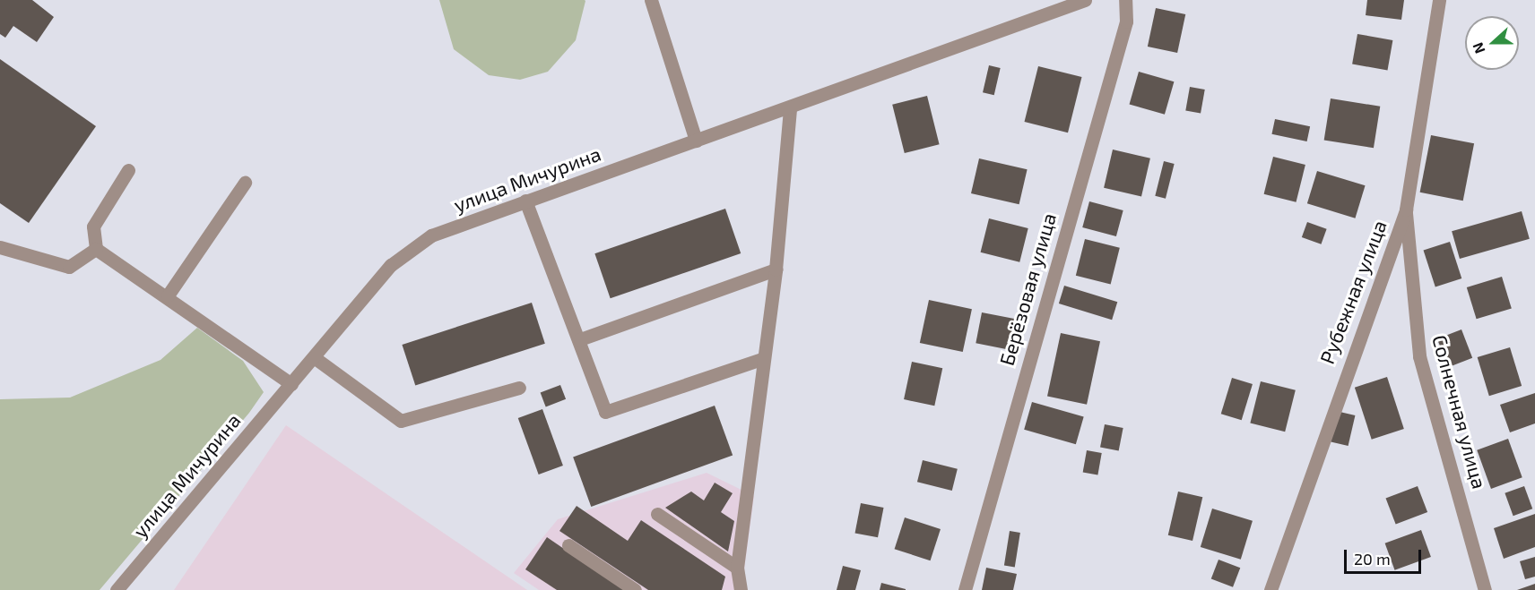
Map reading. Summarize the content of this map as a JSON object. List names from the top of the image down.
{
  "streets": {
    "street": [
      "улица Мичурина",
      "Берёзовая улица",
      "Рубежная улица",
      "Солнечная улица"
    ]
  },
  "crossings": [
    ["Рубежная улица", "Солнечная улица"]
  ],
  "scale_bar": "20 m",
  "north": "left"
}
